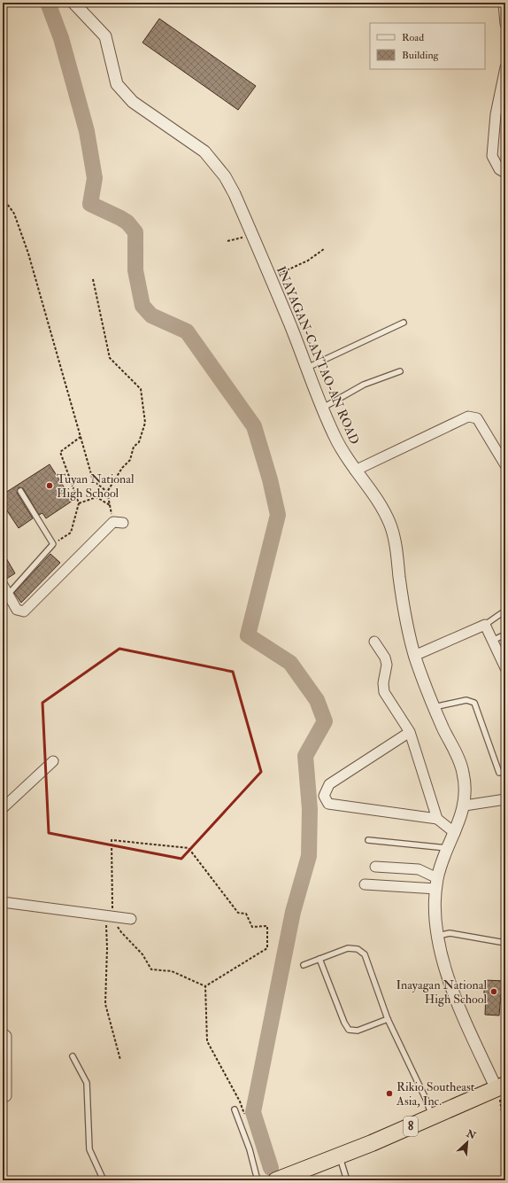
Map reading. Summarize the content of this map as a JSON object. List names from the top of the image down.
{
  "streets": {
    "highway": ["8"],
    "street": ["INAYAGAN-CANTAO-AN ROAD"]
  },
  "crossings": [
    ["INAYAGAN-CANTAO-AN ROAD", "8"]
  ],
  "places": ["Tuyan National High School", "Inayagan National High School", "Rikio Southeast Asia, Inc."],
  "legend": ["Road", "Building"],
  "north": "top right"
}
